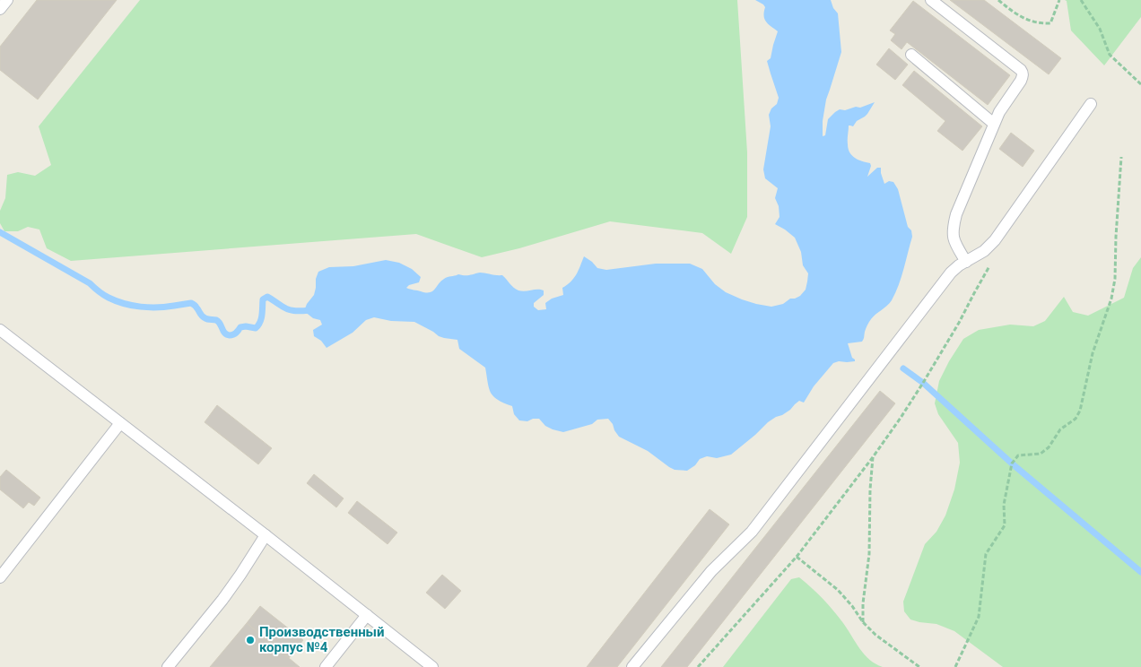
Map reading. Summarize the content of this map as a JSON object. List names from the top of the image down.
{
  "places": ["Производственный корпус №4"]
}
